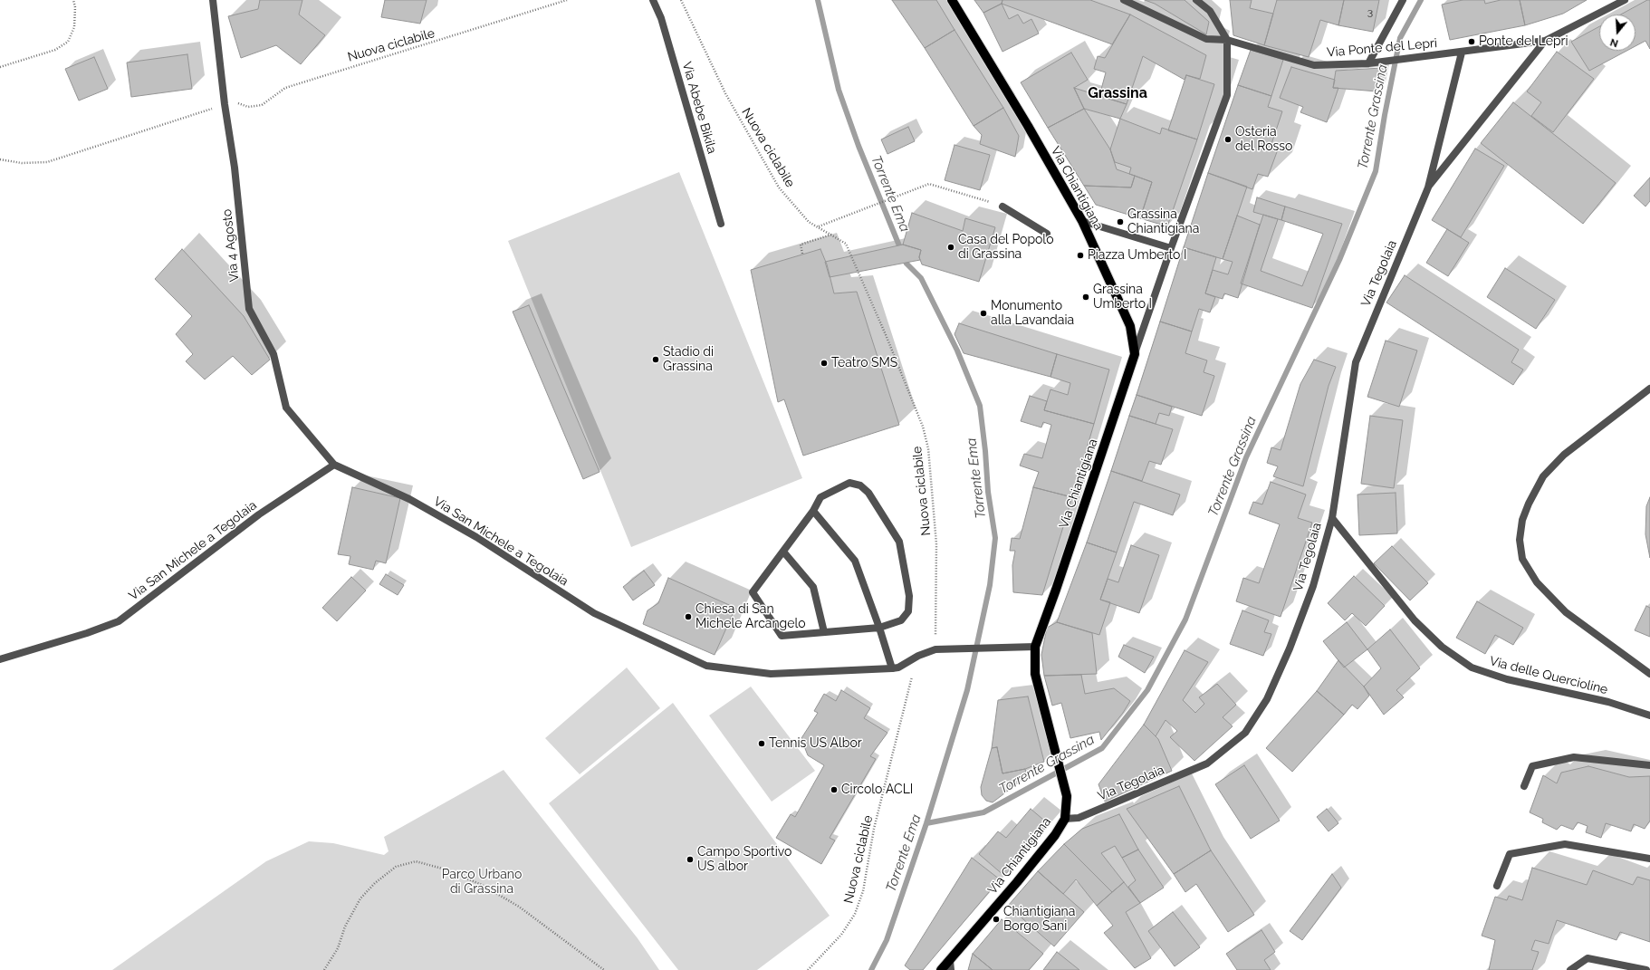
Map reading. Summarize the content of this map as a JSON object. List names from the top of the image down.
{
  "streets": {
    "main road": ["Via Chiantigiana"],
    "street": [
      "Via Ponte del Lepri",
      "Via Abebe Bikila",
      "Via 4 Agosto",
      "Via Tegolaia",
      "Via San Michele a Tegolaia",
      "Via delle Quercioline"
    ],
    "path": ["Nuova ciclabile"]
  },
  "crossings": [
    ["Nuova ciclabile", "Via 4 Agosto"],
    ["Nuova ciclabile", "Via San Michele a Tegolaia"],
    ["Via Ponte del Lepri", "Via Tegolaia"],
    ["Via Chiantigiana", "Via Tegolaia"],
    ["Via Chiantigiana", "Via San Michele a Tegolaia"],
    ["Via 4 Agosto", "Via San Michele a Tegolaia"],
    ["Via Tegolaia", "Via delle Quercioline"]
  ],
  "districts": ["Grassina"],
  "water": ["Torrente Grassina", "Torrente Ema"],
  "parks": ["Parco Urbano di Grassina"],
  "places": [
    "Ponte del Lepri",
    "Osteria del Rosso",
    "Grassina Chiantigiana",
    "Casa del Popolo di Grassina",
    "Piazza Umberto I",
    "Grassina Umberto I",
    "Monumento alla Lavandaia",
    "Stadio di Grassina",
    "Teatro SMS",
    "Chiesa di San Michele Arcangelo",
    "Tennis US Albor",
    "Circolo ACLI",
    "Campo Sportivo US albor",
    "Chiantigiana Borgo Sani"
  ],
  "house_numbers": ["3"],
  "north": "bottom"
}
